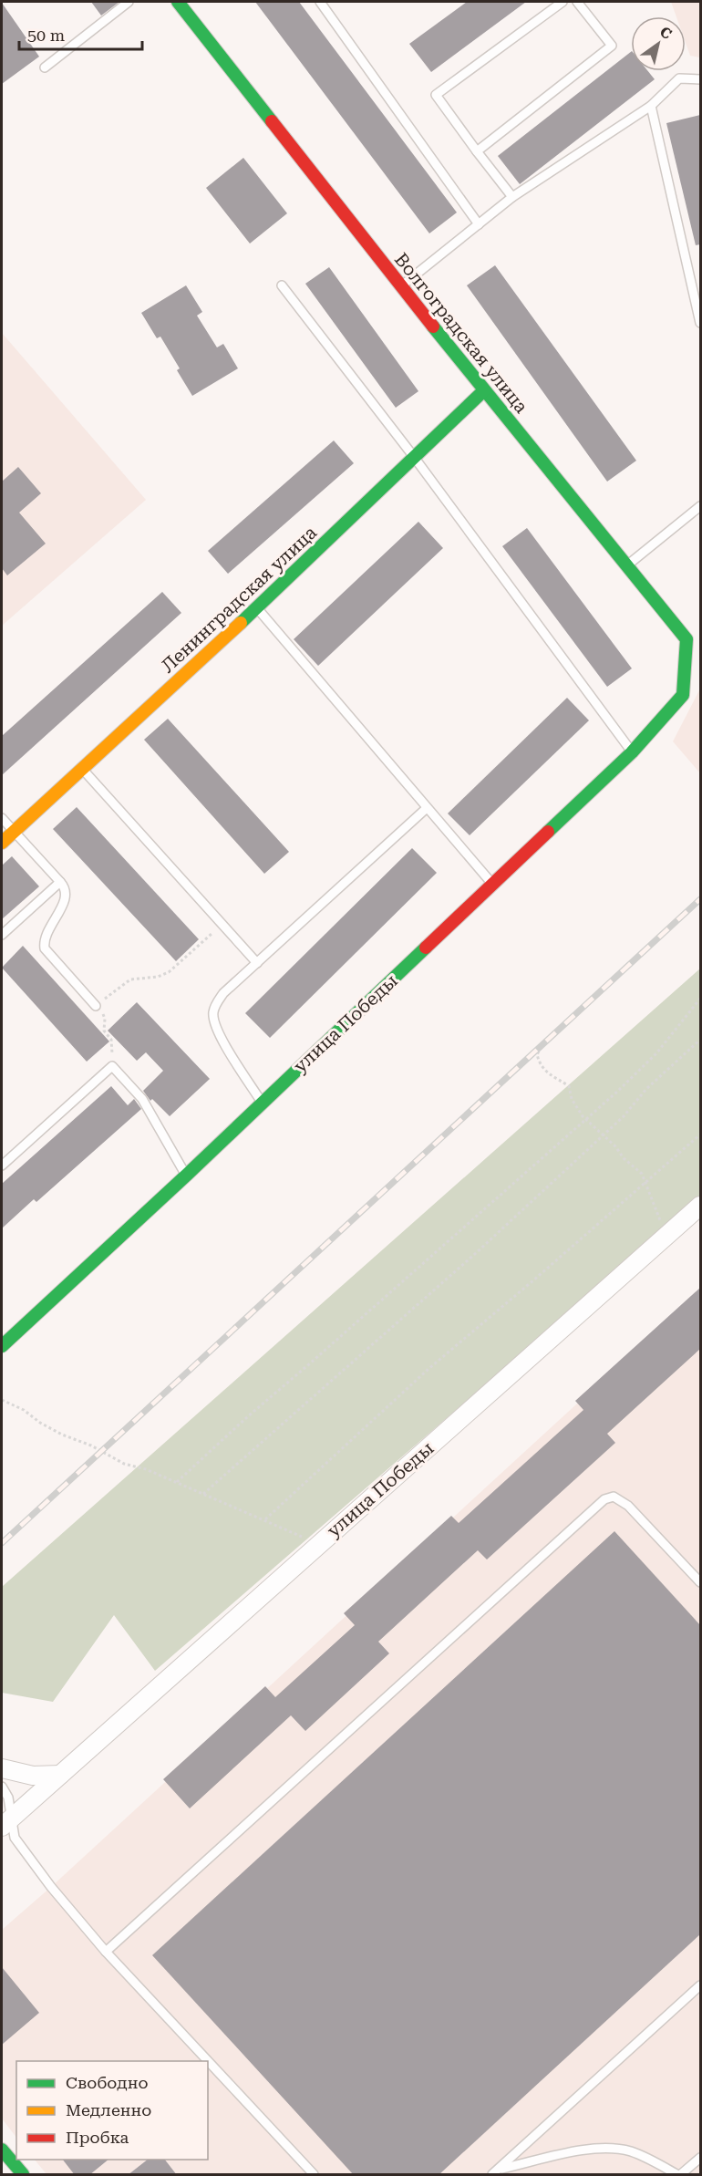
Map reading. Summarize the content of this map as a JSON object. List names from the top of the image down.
{
  "streets": {
    "main road": ["Волгоградская улица", "Ленинградская улица", "улица Победы"]
  },
  "crossings": [
    ["Волгоградская улица", "Ленинградская улица"],
    ["Волгоградская улица", "улица Победы"]
  ],
  "legend": ["Свободно", "Медленно", "Пробка"],
  "scale_bar": "50 m",
  "north": "top right"
}
